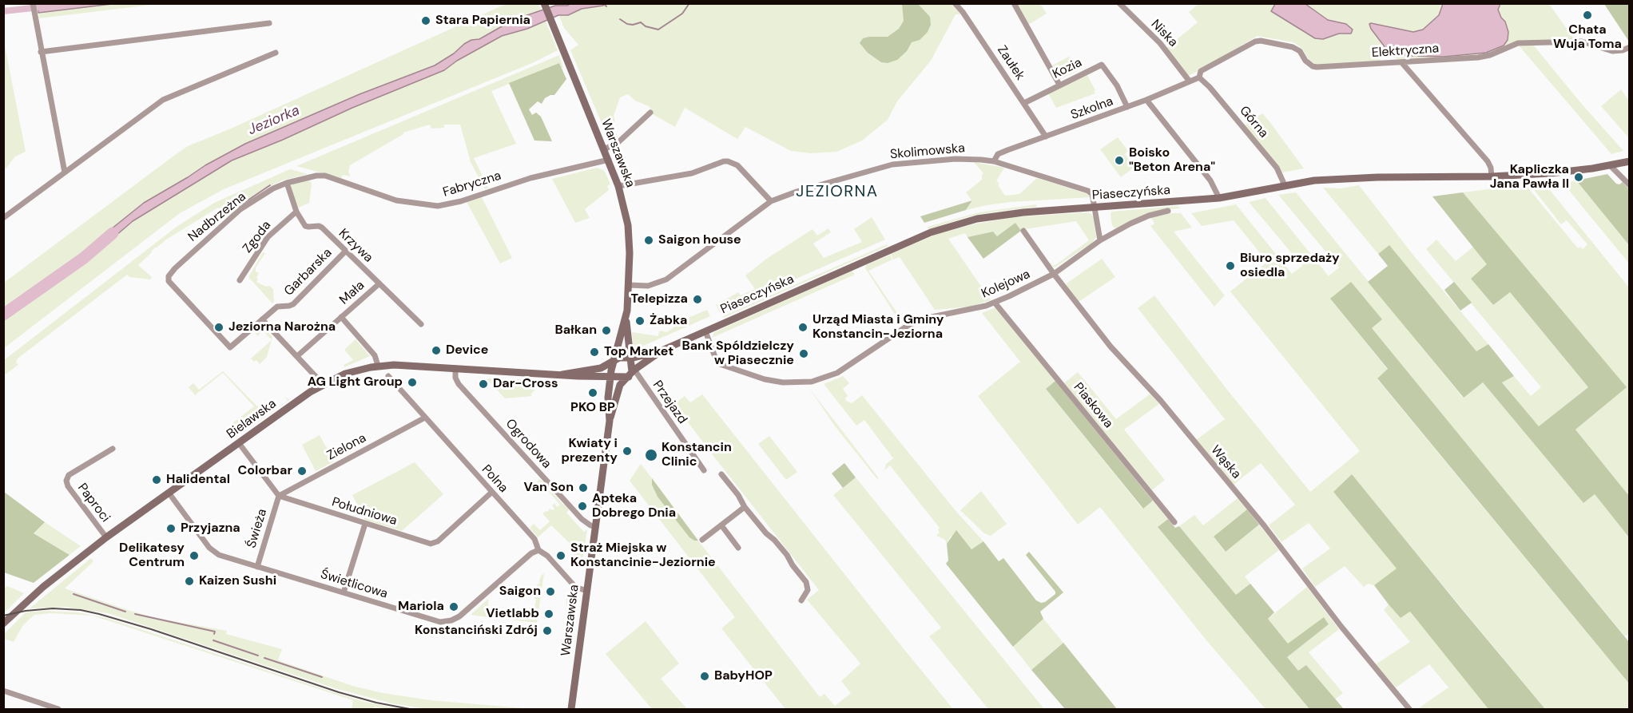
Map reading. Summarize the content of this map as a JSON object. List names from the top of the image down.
{
  "streets": {
    "main road": ["Warszawska", "Piaseczyńska", "Bielawska"],
    "street": [
      "Niska",
      "Elektryczna",
      "Zaułek",
      "Kozia",
      "Szkolna",
      "Górna",
      "Skolimowska",
      "Fabryczna",
      "Nadbrzeżna",
      "Zgoda",
      "Krzywa",
      "Garbarska",
      "Kolejowa",
      "Mała",
      "Przejazd",
      "Piaskowa",
      "Ogrodowa",
      "Zielona",
      "Wąska",
      "Polna",
      "Paproci",
      "Południowa",
      "Świeża",
      "Świetlicowa"
    ]
  },
  "crossings": [
    ["Niska", "Szkolna"],
    ["Elektryczna", "Szkolna"],
    ["Elektryczna", "Górna"],
    ["Zaułek", "Kozia"],
    ["Zaułek", "Szkolna"],
    ["Kozia", "Szkolna"],
    ["Szkolna", "Górna"],
    ["Szkolna", "Skolimowska"],
    ["Górna", "Piaseczyńska"],
    ["Skolimowska", "Warszawska"],
    ["Skolimowska", "Piaseczyńska"],
    ["Skolimowska", "Kolejowa"],
    ["Warszawska", "Fabryczna"],
    ["Warszawska", "Piaseczyńska"],
    ["Warszawska", "Przejazd"],
    ["Warszawska", "Bielawska"],
    ["Warszawska", "Ogrodowa"],
    ["Warszawska", "Polna"],
    ["Fabryczna", "Nadbrzeżna"],
    ["Fabryczna", "Krzywa"],
    ["Piaseczyńska", "Kolejowa"],
    ["Piaseczyńska", "Przejazd"],
    ["Piaseczyńska", "Bielawska"],
    ["Nadbrzeżna", "Krzywa"],
    ["Nadbrzeżna", "Garbarska"],
    ["Zgoda", "Krzywa"],
    ["Krzywa", "Garbarska"],
    ["Krzywa", "Mała"],
    ["Kolejowa", "Piaskowa"],
    ["Kolejowa", "Wąska"],
    ["Przejazd", "Bielawska"],
    ["Bielawska", "Ogrodowa"],
    ["Bielawska", "Paproci"],
    ["Bielawska", "Świetlicowa"],
    ["Zielona", "Polna"],
    ["Zielona", "Południowa"],
    ["Zielona", "Świeża"],
    ["Polna", "Południowa"],
    ["Polna", "Świetlicowa"],
    ["Południowa", "Świeża"],
    ["Świeża", "Świetlicowa"]
  ],
  "districts": ["JEZIORNA"],
  "water": ["Jeziorka"],
  "places": [
    "Chata Wuja Toma",
    "Stara Papiernia",
    "Boisko \"Beton Arena\"",
    "Kapliczka Jana Pawła II",
    "Saigon house",
    "Biuro sprzedaży osiedla",
    "Telepizza",
    "Żabka",
    "Jeziorna Narożna",
    "Urząd Miasta i Gminy Konstancin-Jeziorna",
    "Bałkan",
    "Device",
    "Top Market",
    "Bank Spóldzielczy w Piasecznie",
    "AG Light Group",
    "Dar-Cross",
    "PKO BP",
    "Kwiaty i prezenty",
    "Konstancin Clinic",
    "Colorbar",
    "Halidental",
    "Van Son",
    "Apteka Dobrego Dnia",
    "Przyjazna",
    "Delikatesy Centrum",
    "Straż Miejska w Konstancinie-Jeziornie",
    "Kaizen Sushi",
    "Saigon",
    "Mariola",
    "Vietlabb",
    "Konstanciński Zdrój",
    "BabyHOP"
  ]
}
